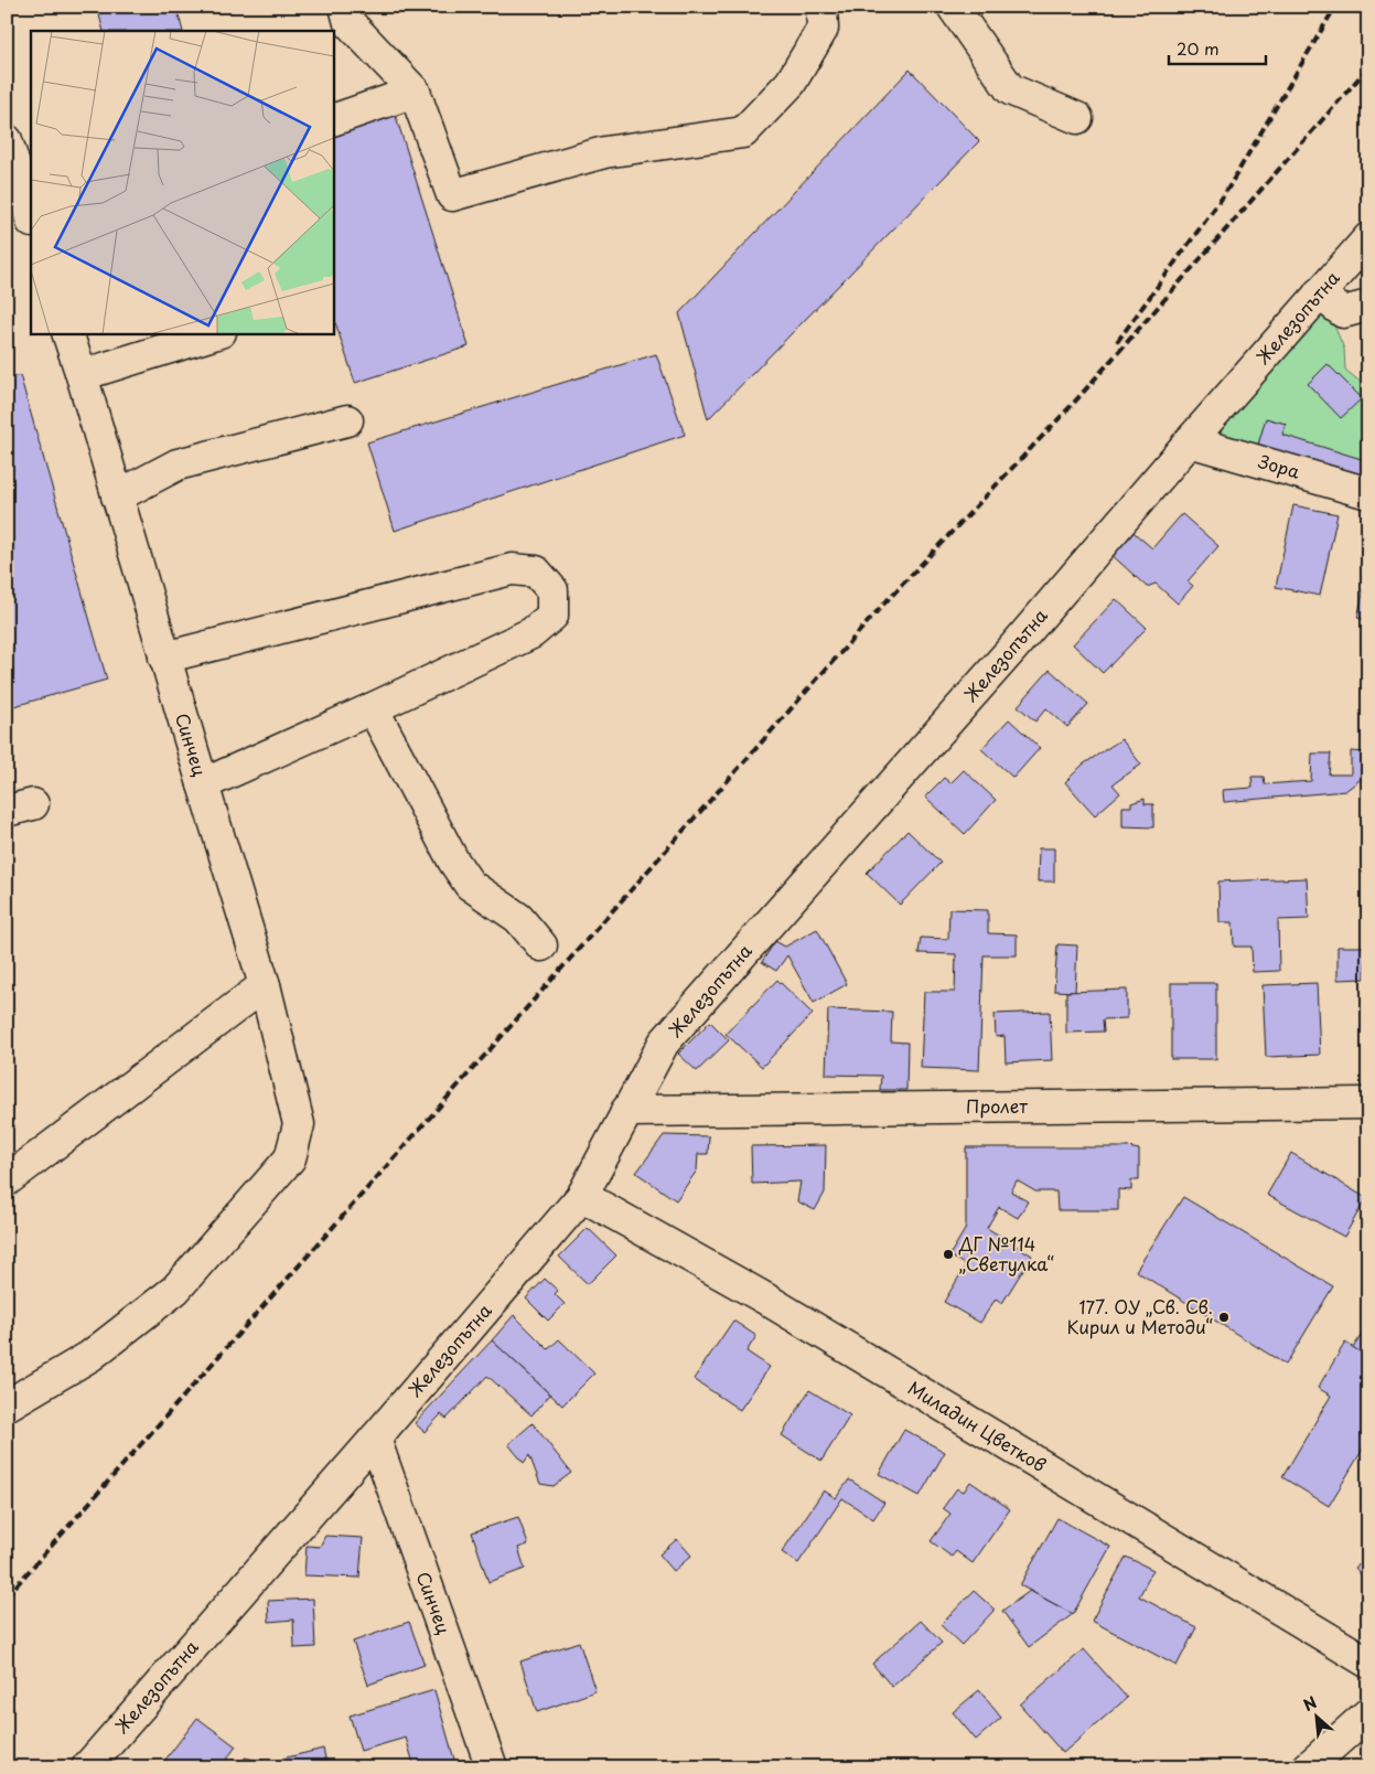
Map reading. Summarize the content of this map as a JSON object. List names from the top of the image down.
{
  "streets": {
    "street": [
      "Железопътна",
      "Зора",
      "Синчец",
      "Пролет",
      "Миладин Цветков"
    ]
  },
  "crossings": [
    ["Железопътна", "Зора"],
    ["Железопътна", "Синчец"],
    ["Железопътна", "Пролет"],
    ["Железопътна", "Миладин Цветков"]
  ],
  "places": ["ДГ №114 „Светулка“", "177. ОУ „Св. Св. Кирил и Методи“"],
  "scale_bar": "20 m",
  "north": "top left"
}
